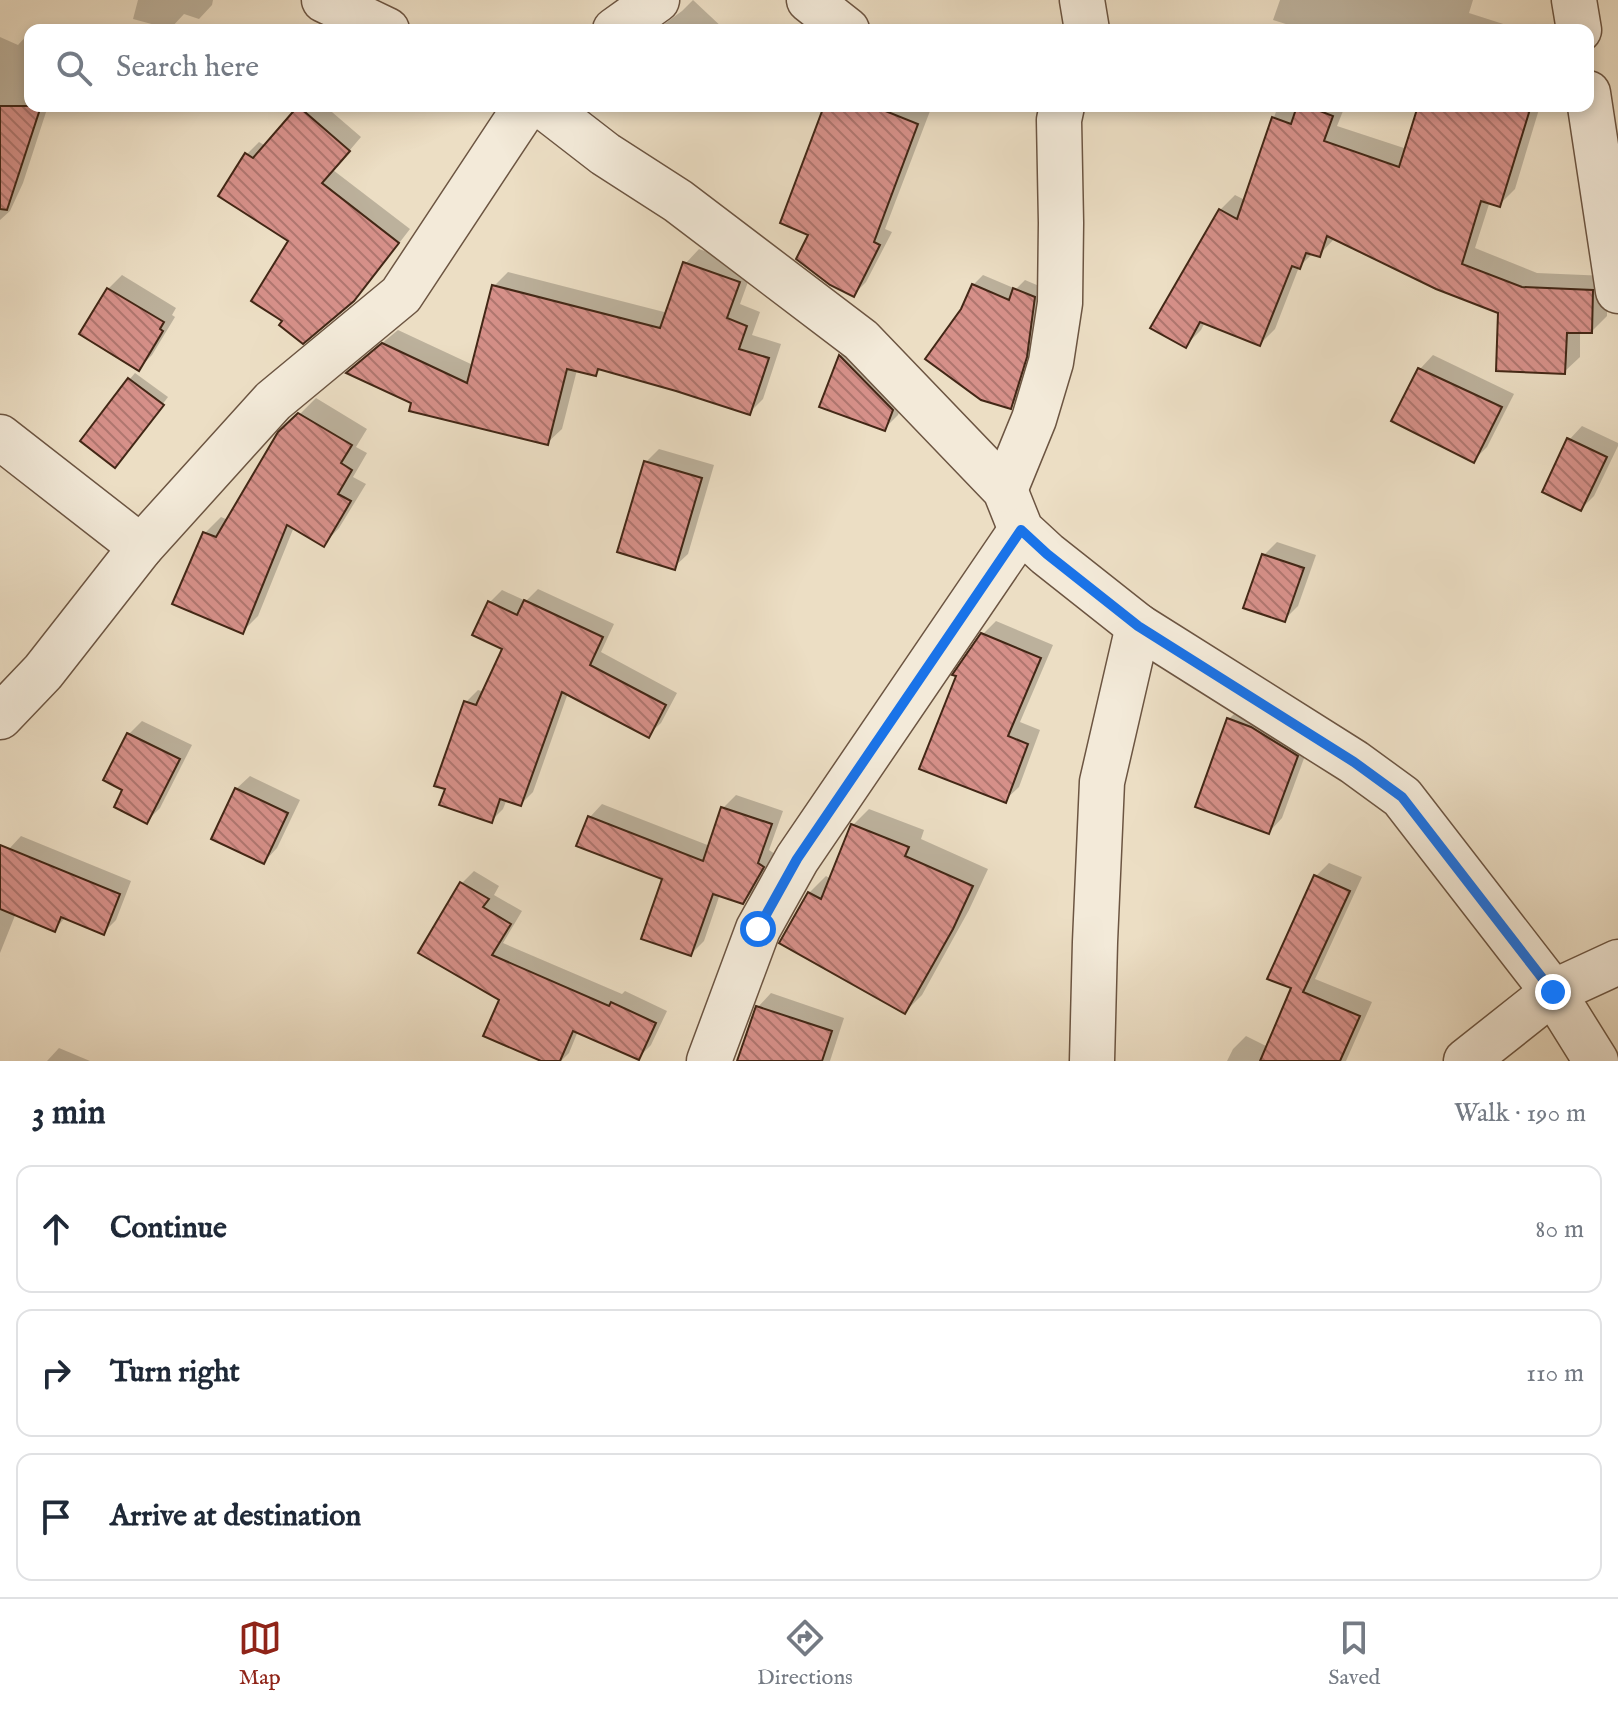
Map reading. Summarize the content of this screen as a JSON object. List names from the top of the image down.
{
  "page": {
    "search": "Search here",
    "heading": ["3 min", "Walk · 190 m"],
    "list": [
      ["Continue", "80 m"],
      ["Turn right", "110 m"],
      "Arrive at destination"
    ],
    "nav": ["Map", "Directions", "Saved"]
  }
}
